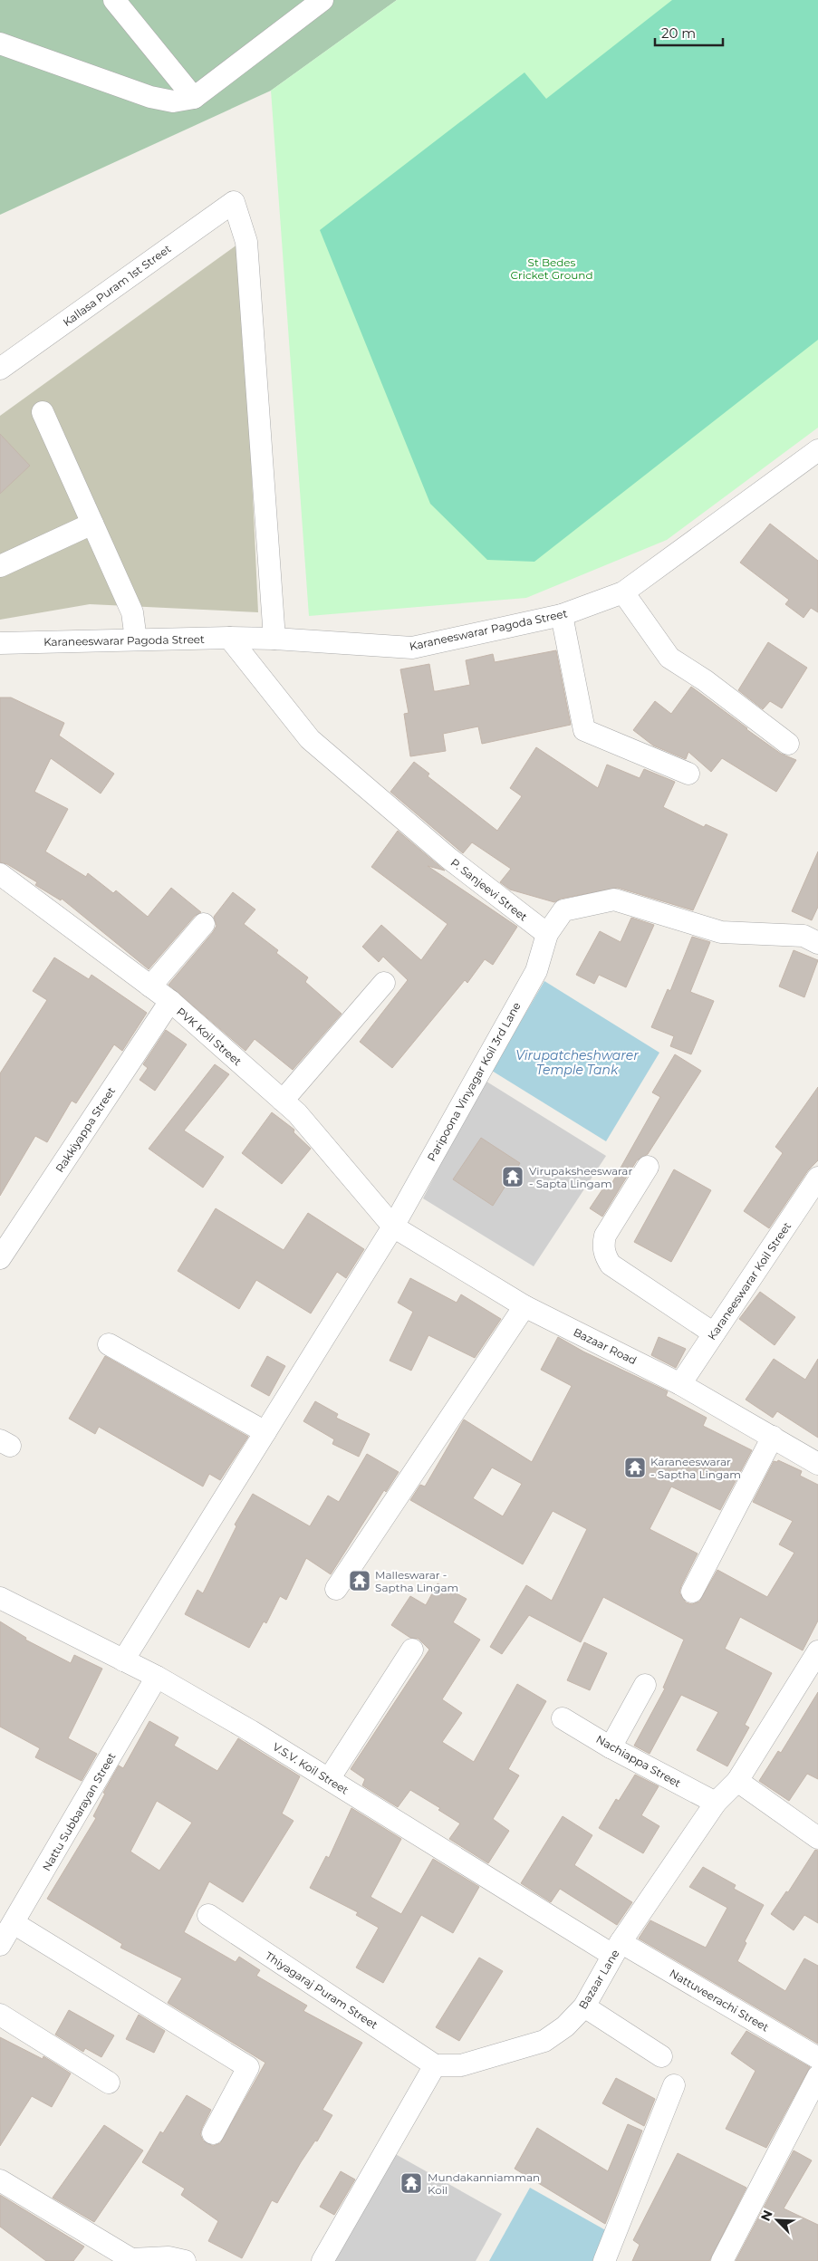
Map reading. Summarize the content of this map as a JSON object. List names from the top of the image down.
{
  "streets": {
    "street": [
      "Kallasa Puram 1st Street",
      "Karaneeswarar Pagoda Street",
      "P. Sanjeevi Street",
      "PVK Koil Street",
      "Paripoona Vinyagar Koil 3rd Lane",
      "Rakkiyappa Street",
      "Karaneeswarar Koil Street",
      "Bazaar Road",
      "Nachiappa Street",
      "V.S.V. Koil Street",
      "Nattu Subbarayan Street",
      "Bazaar Lane",
      "Thiyagaraj Puram Street",
      "Nattuveerachi Street"
    ]
  },
  "crossings": [
    ["Kallasa Puram 1st Street", "Karaneeswarar Pagoda Street"],
    ["Karaneeswarar Pagoda Street", "P. Sanjeevi Street"],
    ["P. Sanjeevi Street", "Paripoona Vinyagar Koil 3rd Lane"],
    ["PVK Koil Street", "Paripoona Vinyagar Koil 3rd Lane"],
    ["PVK Koil Street", "Rakkiyappa Street"],
    ["PVK Koil Street", "Bazaar Road"],
    ["Paripoona Vinyagar Koil 3rd Lane", "Bazaar Road"],
    ["Paripoona Vinyagar Koil 3rd Lane", "V.S.V. Koil Street"],
    ["Karaneeswarar Koil Street", "Bazaar Road"],
    ["Nachiappa Street", "Bazaar Lane"],
    ["V.S.V. Koil Street", "Nattu Subbarayan Street"],
    ["V.S.V. Koil Street", "Bazaar Lane"],
    ["V.S.V. Koil Street", "Nattuveerachi Street"],
    ["Bazaar Lane", "Thiyagaraj Puram Street"],
    ["Bazaar Lane", "Nattuveerachi Street"]
  ],
  "water": ["Virupatcheshwarer Temple Tank"],
  "parks": ["St Bedes Cricket Ground"],
  "places": {
    "temple": [
      "Virupaksheeswarar - Sapta Lingam",
      "Karaneeswarar - Saptha Lingam",
      "Malleswarar - Saptha Lingam",
      "Mundakanniamman Koil"
    ]
  },
  "scale_bar": "20 m",
  "north": "top left"
}
